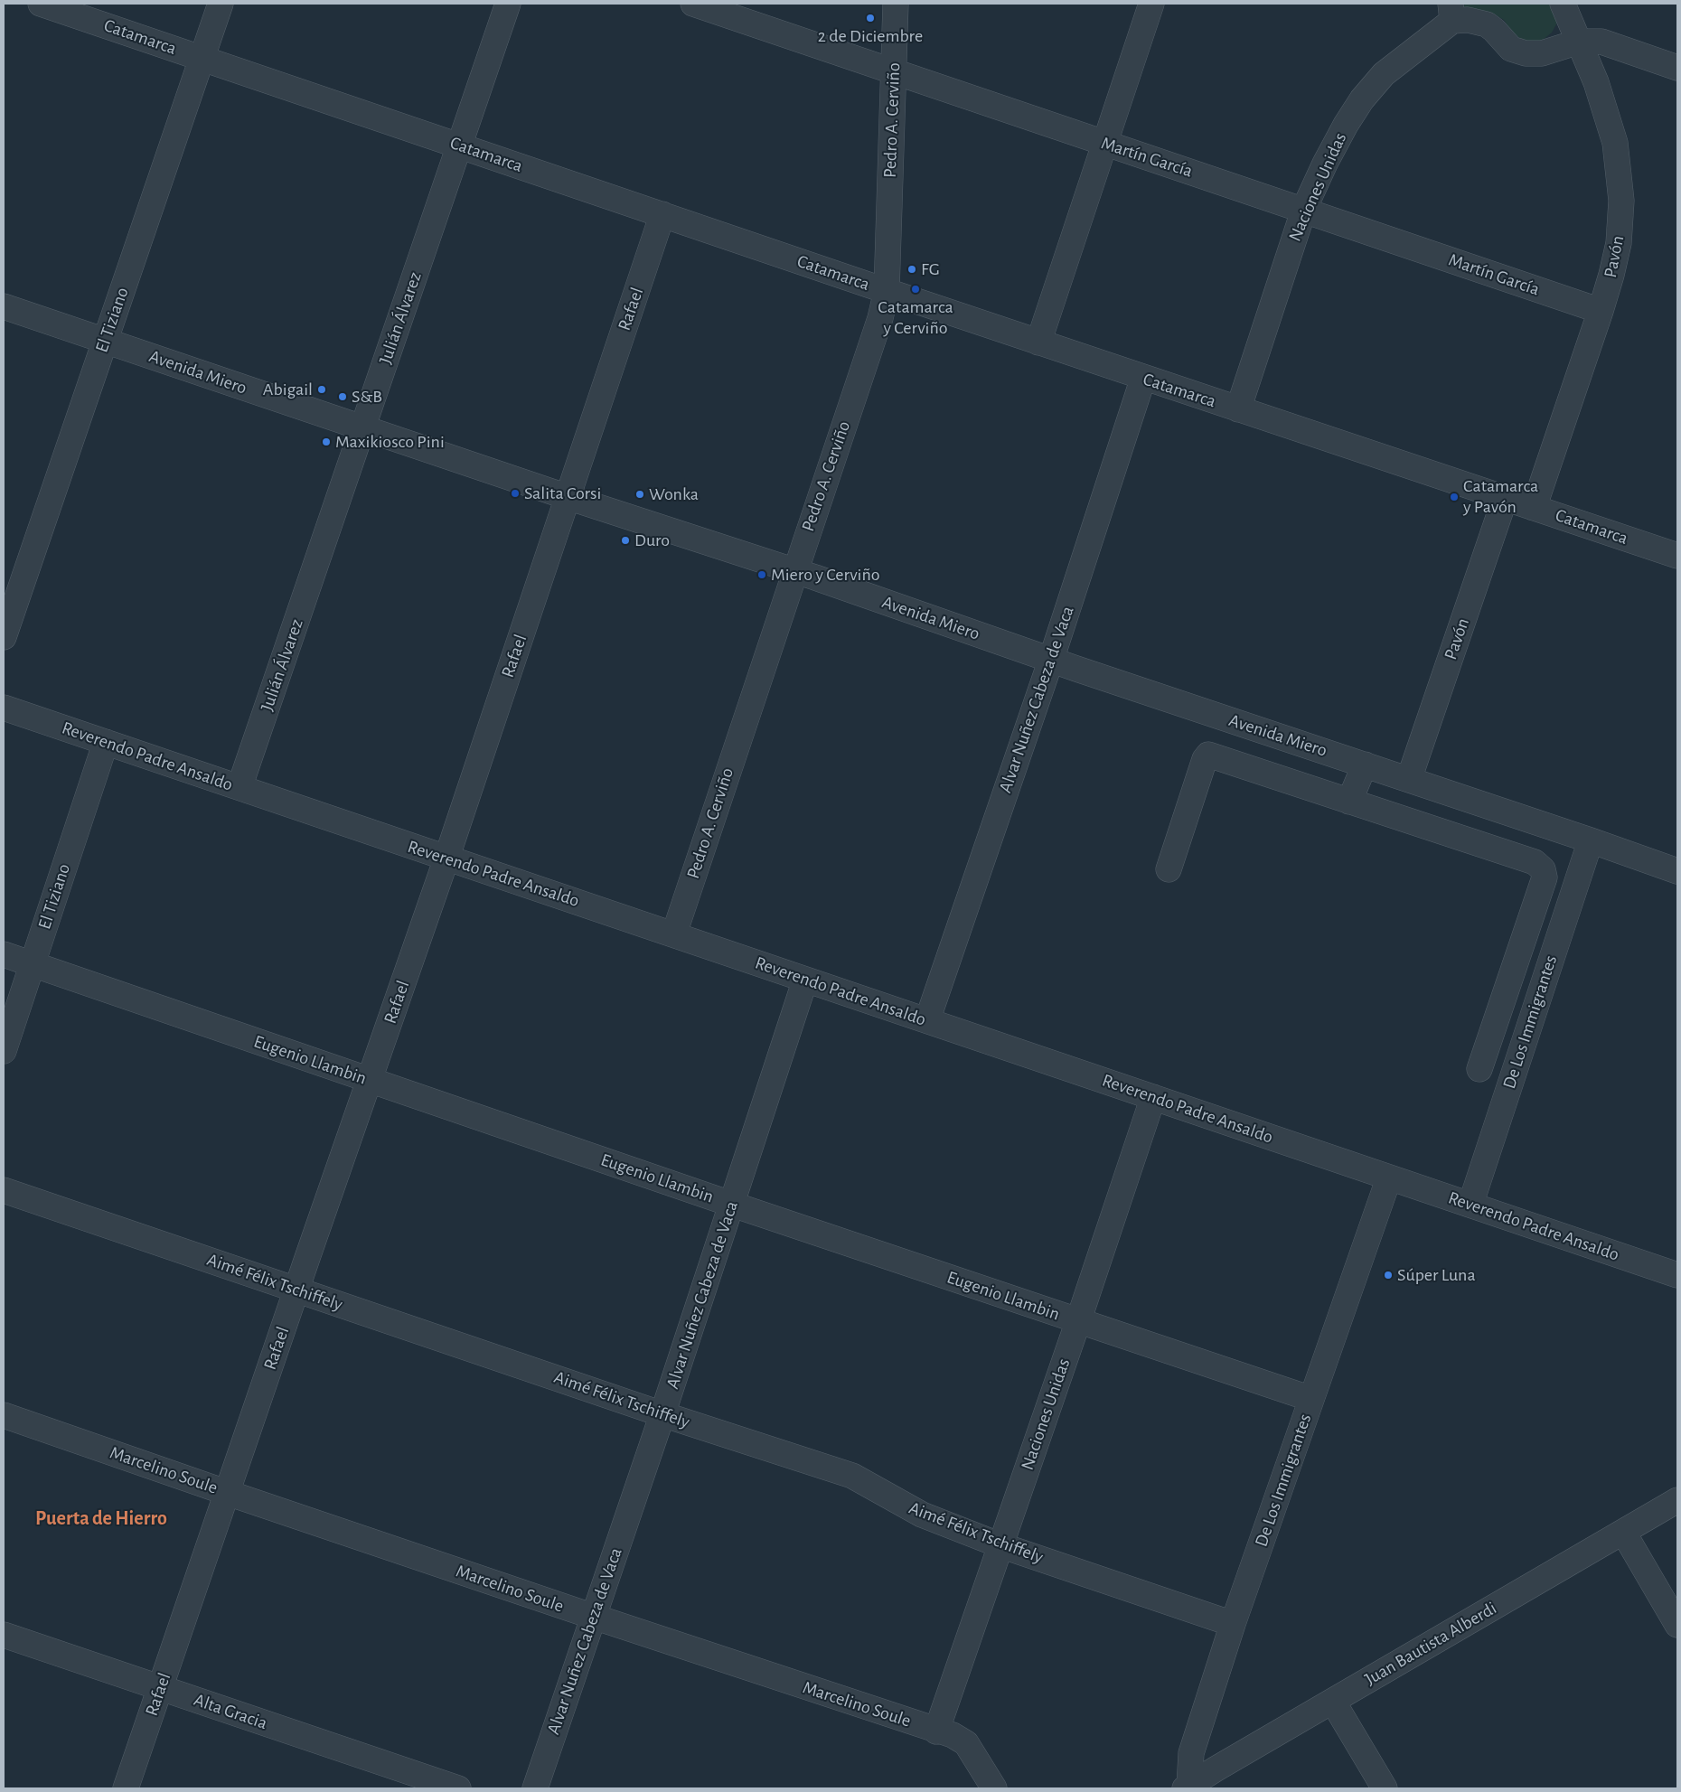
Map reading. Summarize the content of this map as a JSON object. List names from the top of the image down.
{
  "streets": {
    "street": [
      "Catamarca",
      "Pedro A. Cerviño",
      "Martín García",
      "Naciones Unidas",
      "Pavón",
      "Rafael",
      "Julián Álvarez",
      "El Tiziano",
      "Avenida Miero",
      "Alvar Nuñez Cabeza de Vaca",
      "Reverendo Padre Ansaldo",
      "De Los Immigrantes",
      "Eugenio Llambin",
      "Aimé Félix Tschiffely",
      "Marcelino Soule",
      "Juan Bautista Alberdi",
      "Alta Gracia"
    ]
  },
  "crossings": [
    ["Catamarca", "Pedro A. Cerviño"],
    ["Catamarca", "Naciones Unidas"],
    ["Catamarca", "Pavón"],
    ["Catamarca", "Rafael"],
    ["Catamarca", "Julián Álvarez"],
    ["Catamarca", "El Tiziano"],
    ["Catamarca", "Alvar Nuñez Cabeza de Vaca"],
    ["Pedro A. Cerviño", "Martín García"],
    ["Pedro A. Cerviño", "Avenida Miero"],
    ["Pedro A. Cerviño", "Reverendo Padre Ansaldo"],
    ["Martín García", "Naciones Unidas"],
    ["Martín García", "Pavón"],
    ["Naciones Unidas", "Reverendo Padre Ansaldo"],
    ["Naciones Unidas", "Eugenio Llambin"],
    ["Naciones Unidas", "Aimé Félix Tschiffely"],
    ["Naciones Unidas", "Marcelino Soule"],
    ["Pavón", "Avenida Miero"],
    ["Rafael", "Avenida Miero"],
    ["Rafael", "Reverendo Padre Ansaldo"],
    ["Rafael", "Eugenio Llambin"],
    ["Rafael", "Aimé Félix Tschiffely"],
    ["Rafael", "Marcelino Soule"],
    ["Rafael", "Alta Gracia"],
    ["Julián Álvarez", "Avenida Miero"],
    ["Julián Álvarez", "Reverendo Padre Ansaldo"],
    ["El Tiziano", "Avenida Miero"],
    ["El Tiziano", "Reverendo Padre Ansaldo"],
    ["El Tiziano", "Eugenio Llambin"],
    ["Avenida Miero", "Alvar Nuñez Cabeza de Vaca"],
    ["Avenida Miero", "De Los Immigrantes"],
    ["Alvar Nuñez Cabeza de Vaca", "Reverendo Padre Ansaldo"],
    ["Alvar Nuñez Cabeza de Vaca", "Eugenio Llambin"],
    ["Alvar Nuñez Cabeza de Vaca", "Aimé Félix Tschiffely"],
    ["Alvar Nuñez Cabeza de Vaca", "Marcelino Soule"],
    ["Reverendo Padre Ansaldo", "De Los Immigrantes"],
    ["De Los Immigrantes", "Eugenio Llambin"],
    ["De Los Immigrantes", "Aimé Félix Tschiffely"],
    ["De Los Immigrantes", "Juan Bautista Alberdi"]
  ],
  "districts": ["Puerta de Hierro"],
  "places": [
    "2 de Diciembre",
    "FG",
    "Catamarca y Cerviño",
    "Abigail",
    "S&B",
    "Maxikiosco Pini",
    "Salita Corsi",
    "Wonka",
    "Catamarca y Pavón",
    "Duro",
    "Miero y Cerviño",
    "Súper Luna"
  ]
}
